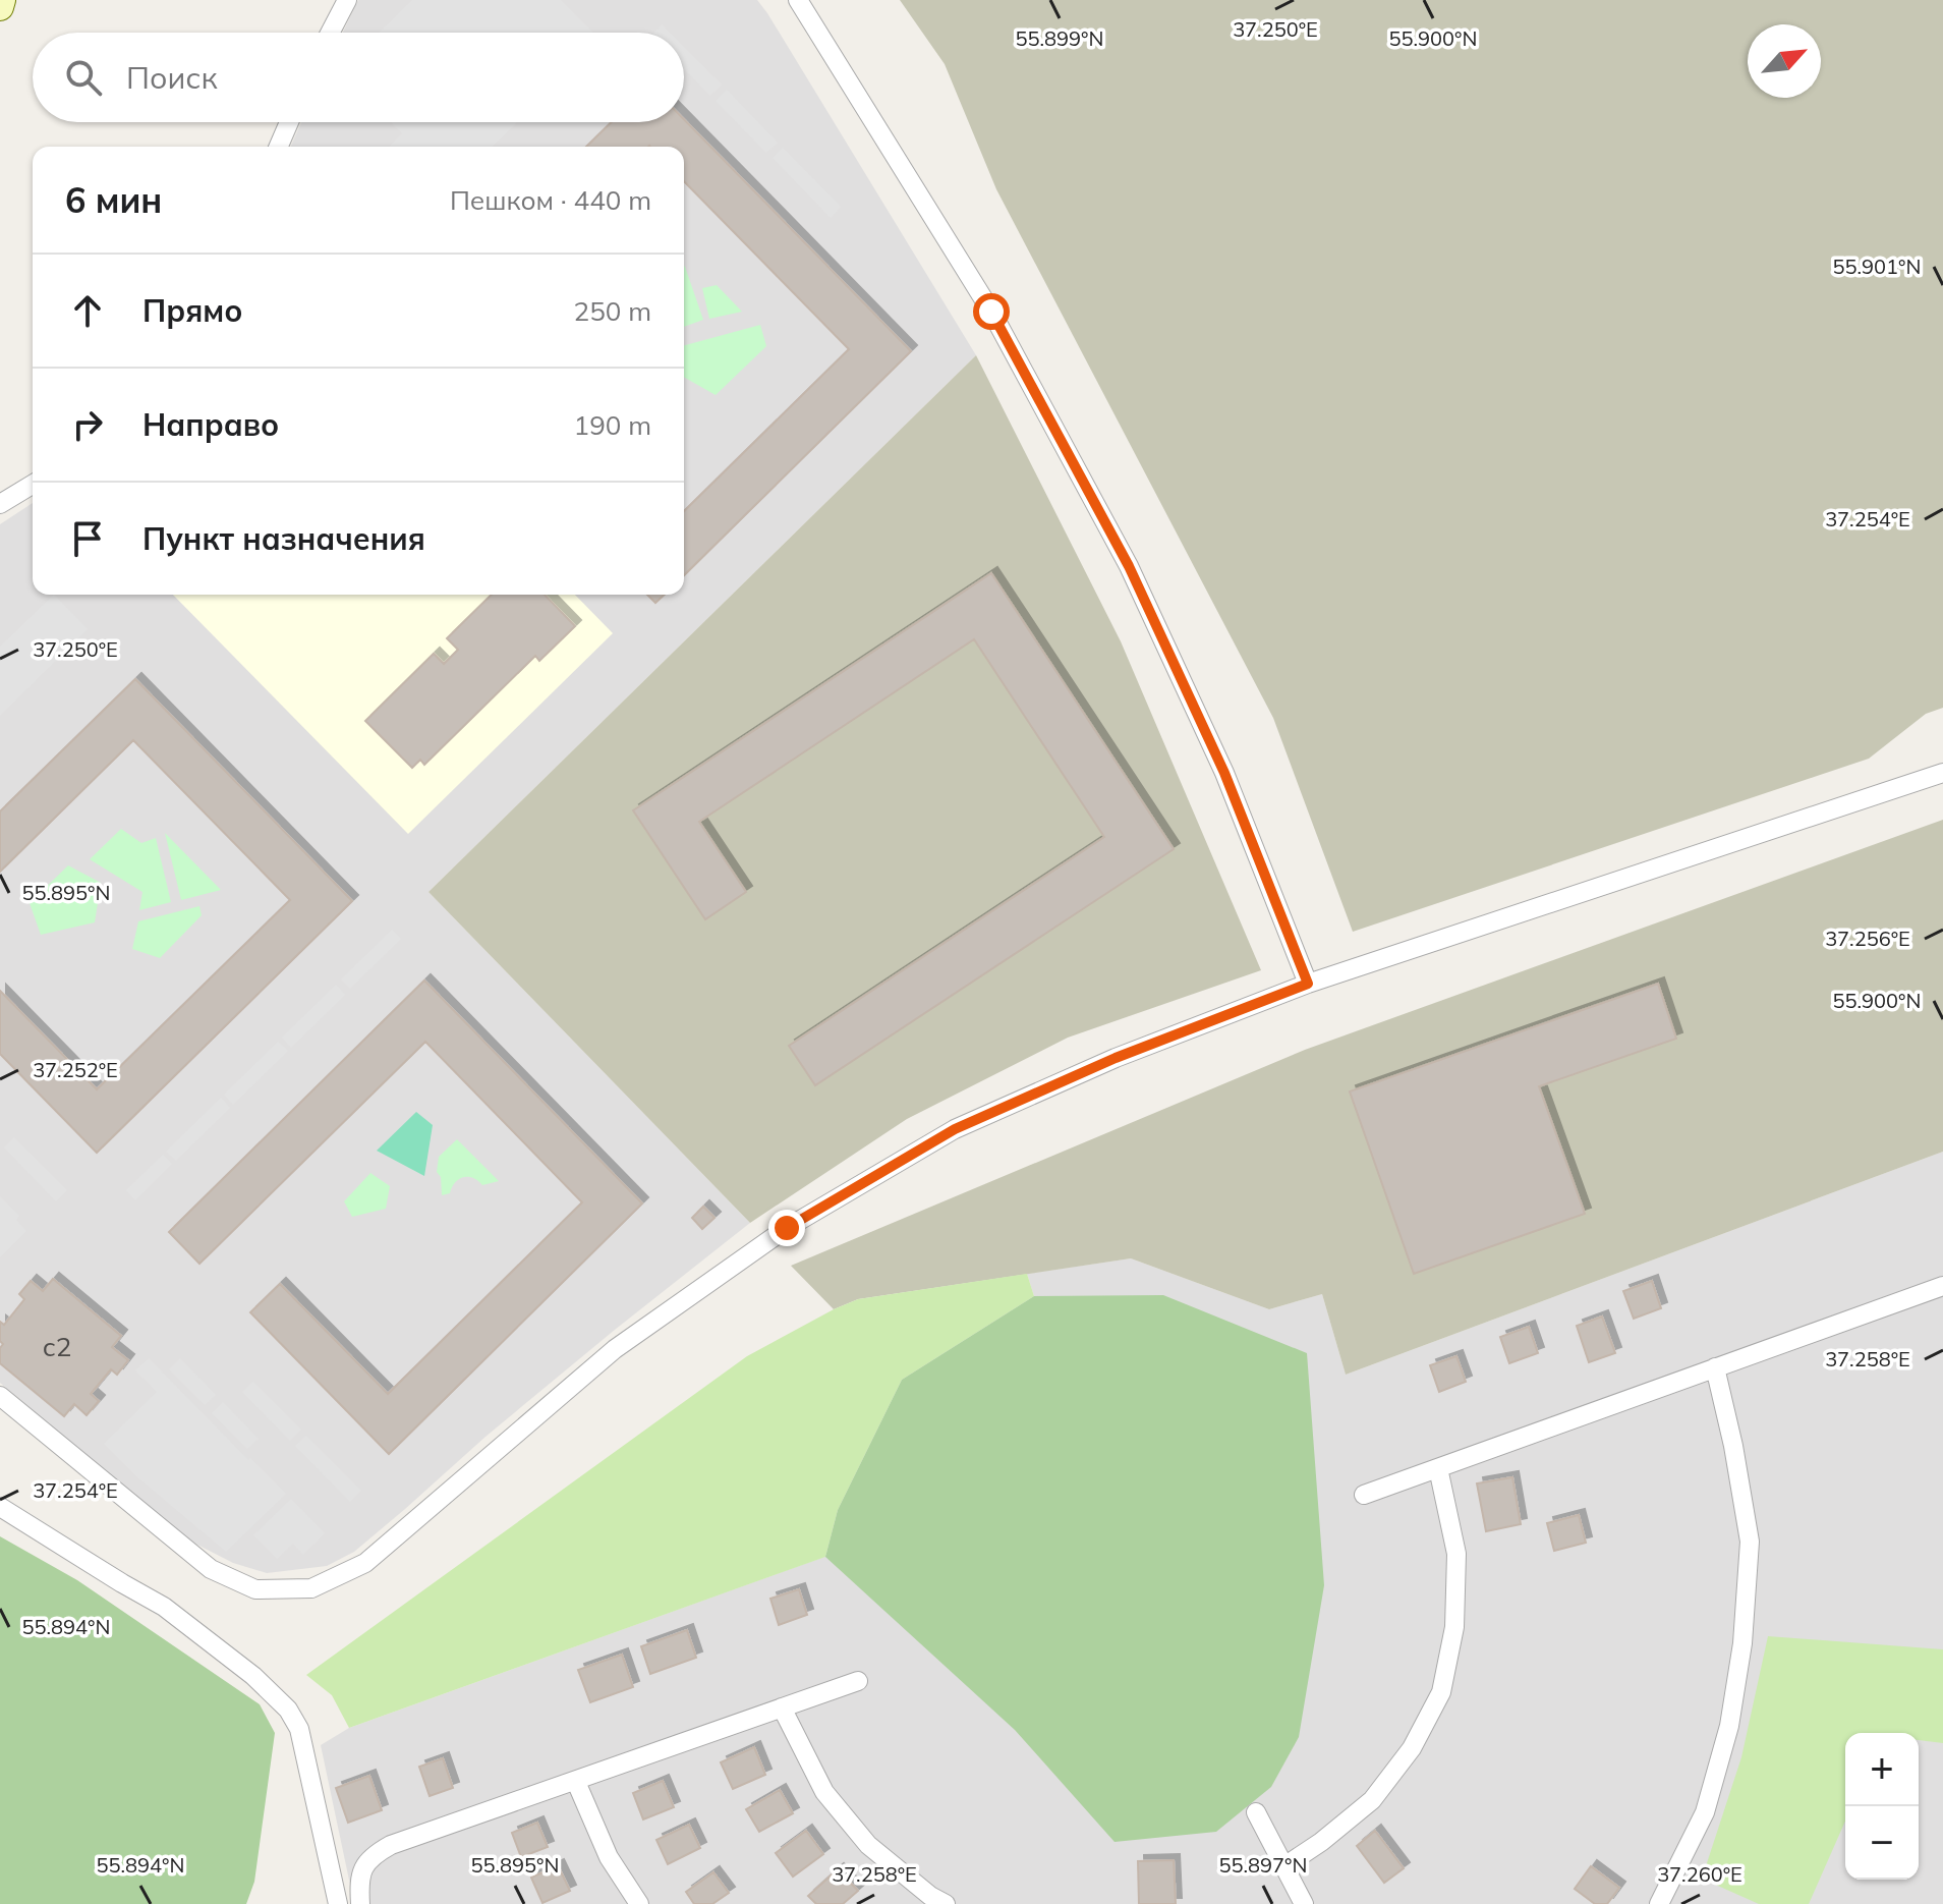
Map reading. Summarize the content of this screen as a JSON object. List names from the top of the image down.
{
  "house_numbers": ["с2"],
  "north": "top right",
  "page": {
    "search": "Поиск",
    "heading": ["6 мин", "Пешком · 440 m"],
    "list": [
      ["Прямо", "250 m"],
      ["Направо", "190 m"],
      "Пункт назначения"
    ],
    "map_buttons": ["+", "−"]
  },
  "coordinates": [
    "37.250°E",
    "55.899°N",
    "55.900°N",
    "55.901°N",
    "37.254°E",
    "55.895°N",
    "37.256°E",
    "37.252°E",
    "37.258°E",
    "55.894°N",
    "55.897°N",
    "37.260°E"
  ]
}
